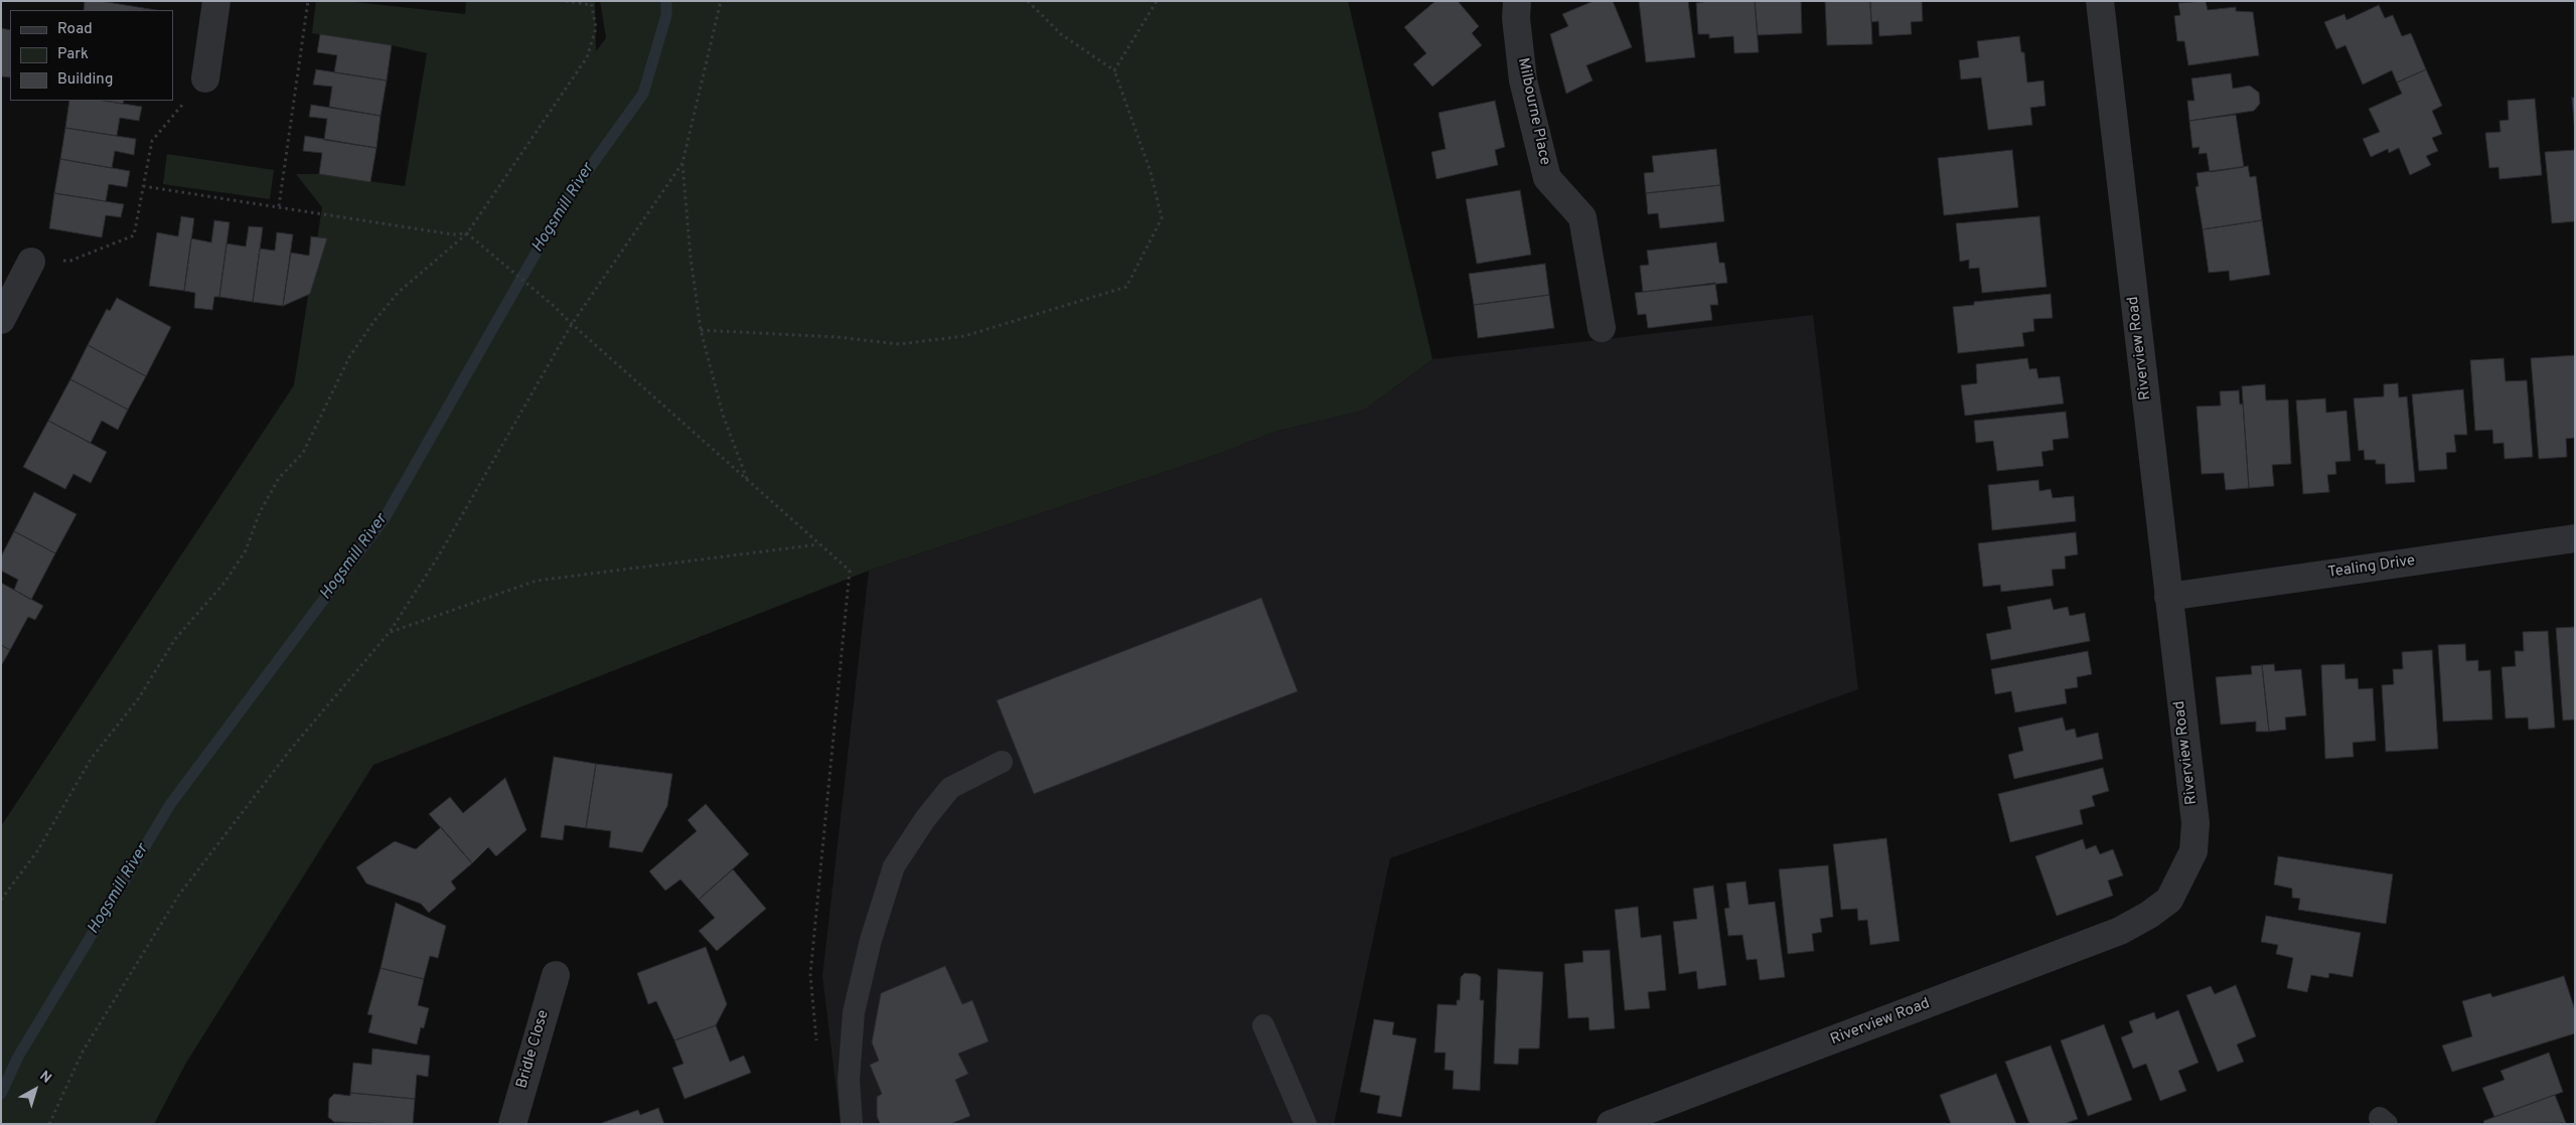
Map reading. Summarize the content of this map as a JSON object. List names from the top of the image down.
{
  "streets": {
    "street": [
      "Milbourne Place",
      "Riverview Road",
      "Tealing Drive",
      "Bridle Close"
    ]
  },
  "crossings": [
    ["Riverview Road", "Tealing Drive"]
  ],
  "water": ["Hogsmill River"],
  "legend": ["Road", "Park", "Building"],
  "north": "top right"
}
